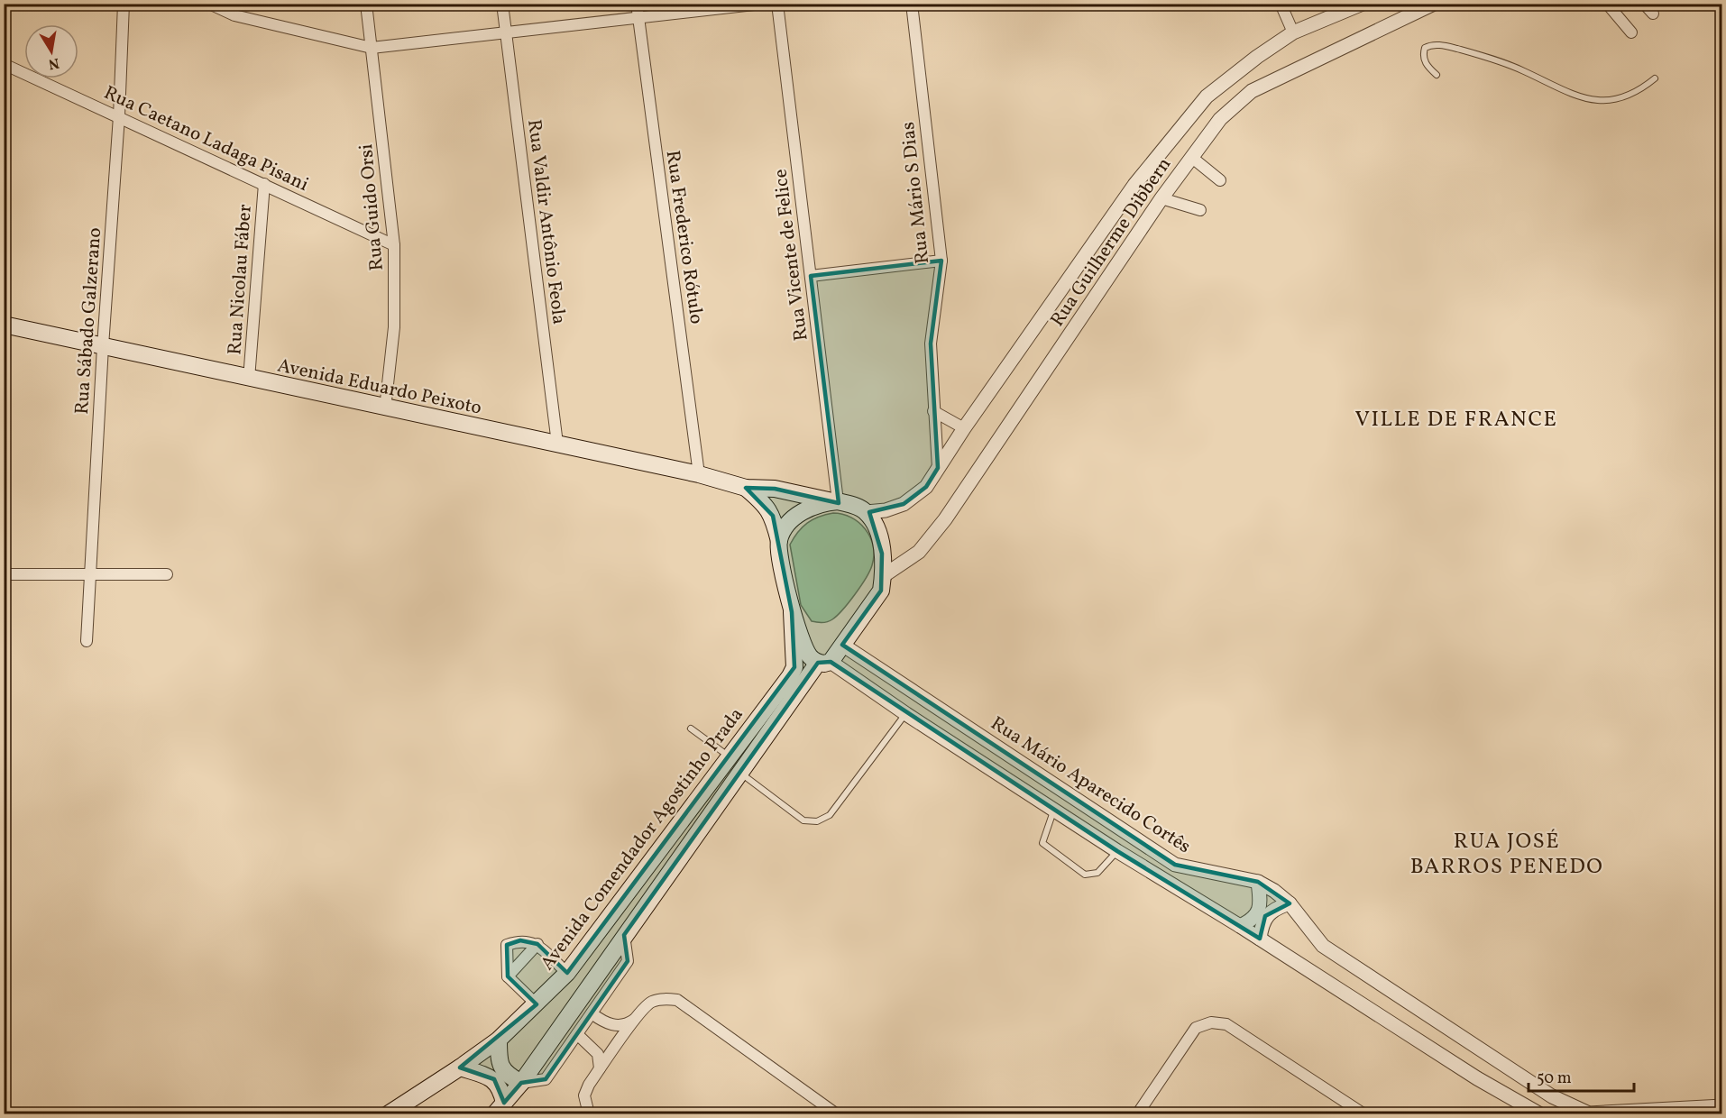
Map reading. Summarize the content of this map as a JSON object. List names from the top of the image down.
{
  "streets": {
    "main road": ["Avenida Eduardo Peixoto", "Avenida Comendador Agostinho Prada"],
    "street": [
      "Rua Caetano Ladaga Pisani",
      "Rua Mário S Dias",
      "Rua Guido Orsi",
      "Rua Valdir Antônio Feola",
      "Rua Frederico Rótulo",
      "Rua Guilherme Dibbern",
      "Rua Vicente de Felice",
      "Rua Nicolau Fáber",
      "Rua Sábado Galzerano",
      "Rua Mário Aparecido Cortês"
    ]
  },
  "crossings": [
    ["Rua Caetano Ladaga Pisani", "Rua Guido Orsi"],
    ["Rua Caetano Ladaga Pisani", "Rua Nicolau Fáber"],
    ["Rua Caetano Ladaga Pisani", "Rua Sábado Galzerano"],
    ["Rua Mário S Dias", "Rua Guilherme Dibbern"],
    ["Rua Guido Orsi", "Avenida Eduardo Peixoto"],
    ["Rua Valdir Antônio Feola", "Avenida Eduardo Peixoto"],
    ["Rua Frederico Rótulo", "Avenida Eduardo Peixoto"],
    ["Rua Guilherme Dibbern", "Rua Vicente de Felice"],
    ["Rua Guilherme Dibbern", "Avenida Eduardo Peixoto"],
    ["Rua Guilherme Dibbern", "Rua Mário Aparecido Cortês"],
    ["Rua Guilherme Dibbern", "Avenida Comendador Agostinho Prada"],
    ["Rua Vicente de Felice", "Avenida Eduardo Peixoto"],
    ["Rua Vicente de Felice", "Rua Mário Aparecido Cortês"],
    ["Rua Vicente de Felice", "Avenida Comendador Agostinho Prada"],
    ["Rua Nicolau Fáber", "Avenida Eduardo Peixoto"],
    ["Rua Sábado Galzerano", "Avenida Eduardo Peixoto"],
    ["Avenida Eduardo Peixoto", "Rua Mário Aparecido Cortês"],
    ["Avenida Eduardo Peixoto", "Avenida Comendador Agostinho Prada"],
    ["Rua Mário Aparecido Cortês", "Avenida Comendador Agostinho Prada"]
  ],
  "districts": ["VILLE DE FRANCE", "RUA JOSÉ BARROS PENEDO"],
  "scale_bar": "50 m",
  "north": "bottom"
}
